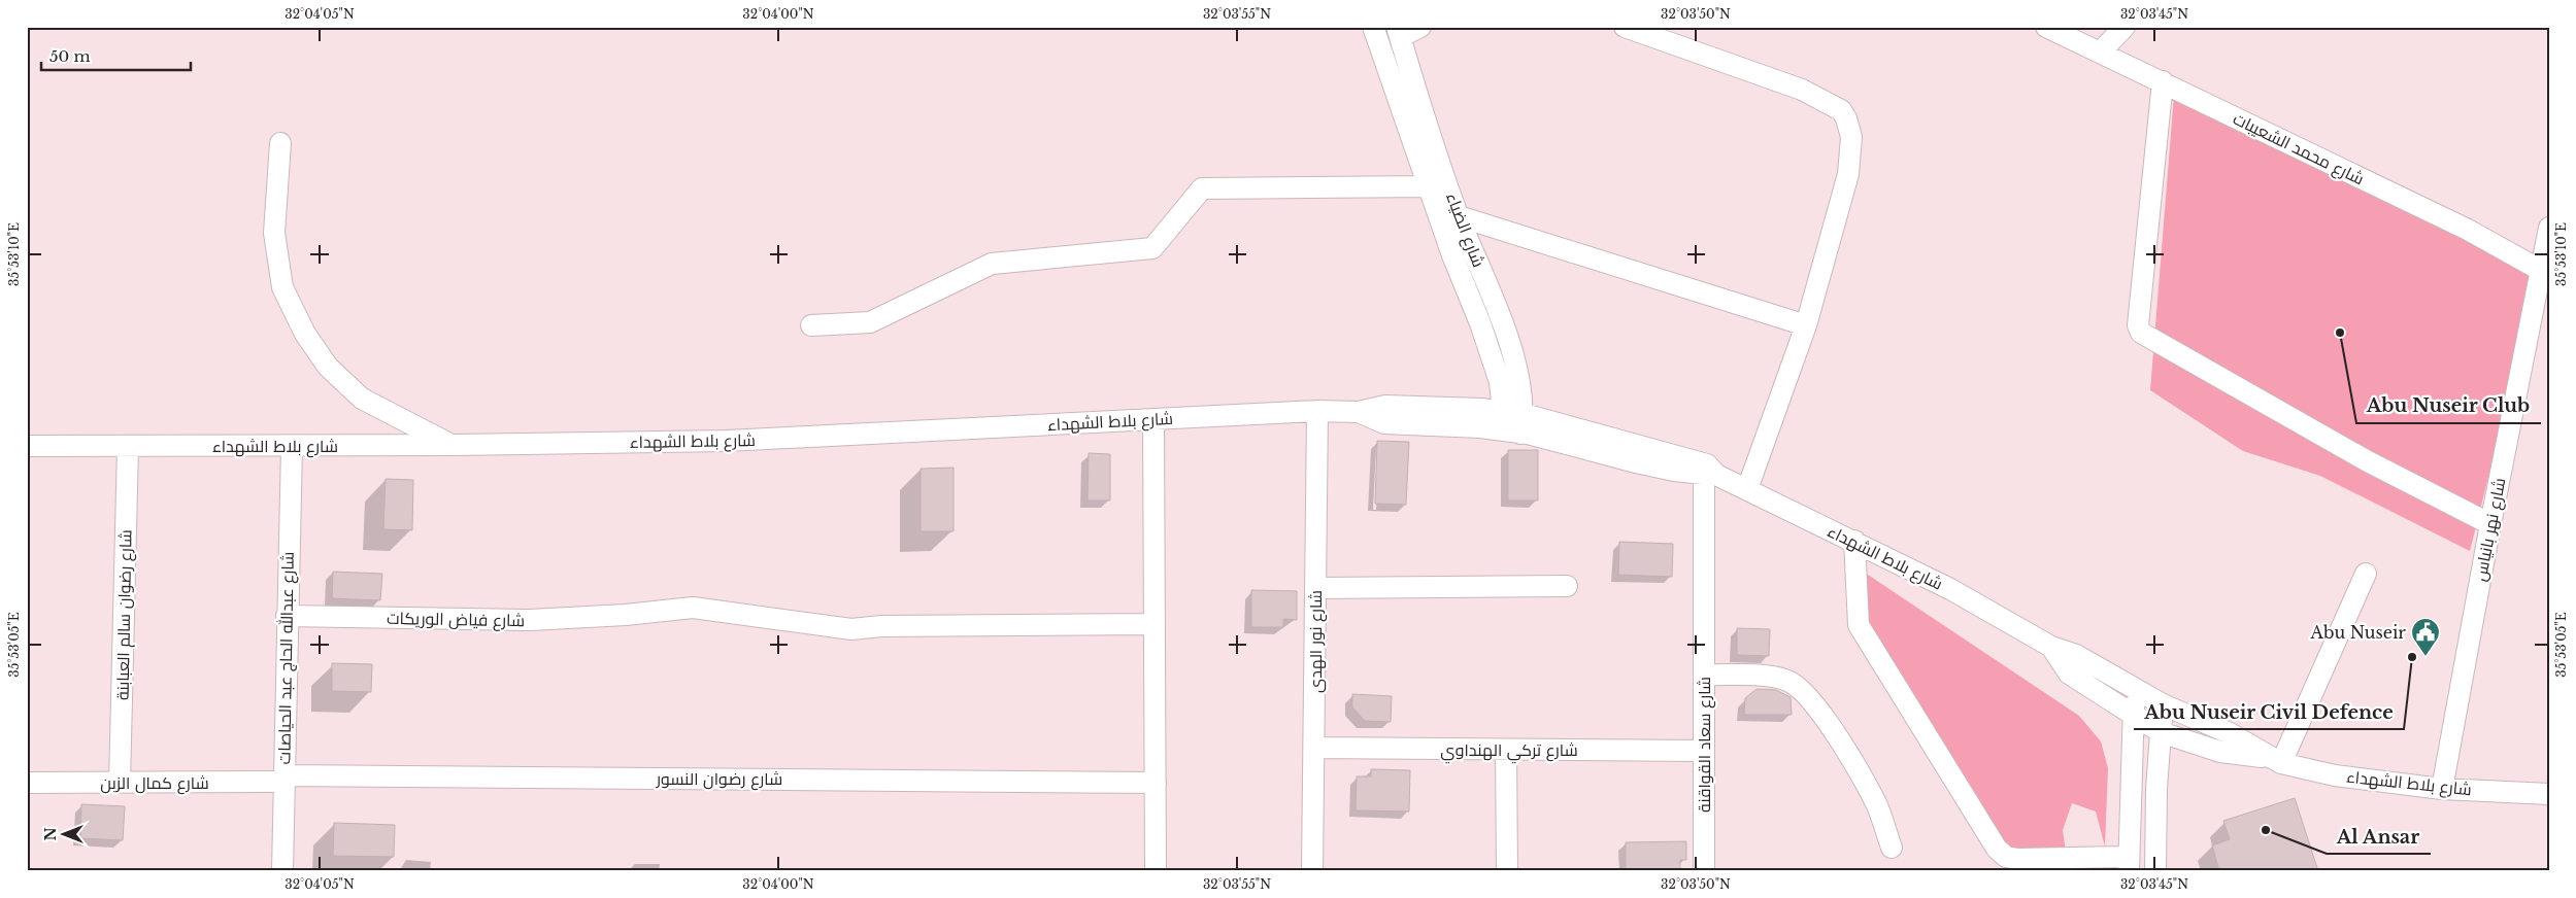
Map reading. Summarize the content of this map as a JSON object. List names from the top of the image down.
{
  "streets": {
    "street": [
      "شارع محمد الشعيبات",
      "شارع الضياء",
      "شارع بلاط الشهداء",
      "شارع نهر بانياس",
      "شارع رضوان سالم العبابنة",
      "شارع فياض الوريكات",
      "شارع نور الهدى",
      "شارع عبدالله الحاج عبد الحياصات",
      "شارع سعاد القواقنة",
      "شارع تركي الهنداوي",
      "شارع رضوان النسور",
      "شارع كمال الزبن"
    ]
  },
  "crossings": [
    ["شارع محمد الشعيبات", "شارع نهر بانياس"],
    ["شارع الضياء", "شارع بلاط الشهداء"],
    ["شارع بلاط الشهداء", "شارع نهر بانياس"],
    ["شارع بلاط الشهداء", "شارع رضوان سالم العبابنة"],
    ["شارع بلاط الشهداء", "شارع نور الهدى"],
    ["شارع بلاط الشهداء", "شارع عبدالله الحاج عبد الحياصات"],
    ["شارع بلاط الشهداء", "شارع سعاد القواقنة"],
    ["شارع رضوان سالم العبابنة", "شارع كمال الزبن"],
    ["شارع فياض الوريكات", "شارع عبدالله الحاج عبد الحياصات"],
    ["شارع نور الهدى", "شارع تركي الهنداوي"],
    ["شارع عبدالله الحاج عبد الحياصات", "شارع رضوان النسور"],
    ["شارع عبدالله الحاج عبد الحياصات", "شارع كمال الزبن"],
    ["شارع سعاد القواقنة", "شارع تركي الهنداوي"],
    ["شارع رضوان النسور", "شارع كمال الزبن"]
  ],
  "places": {
    "other": ["Abu Nuseir Club", "Abu Nuseir Civil Defence", "Al Ansar"],
    "public building": ["Abu Nuseir"]
  },
  "scale_bar": "50 m",
  "north": "left",
  "coordinates": [
    "32°04'05\"N",
    "32°04'00\"N",
    "32°03'55\"N",
    "32°03'50\"N",
    "32°03'45\"N",
    "35°53'10\"E",
    "35°53'05\"E"
  ]
}
